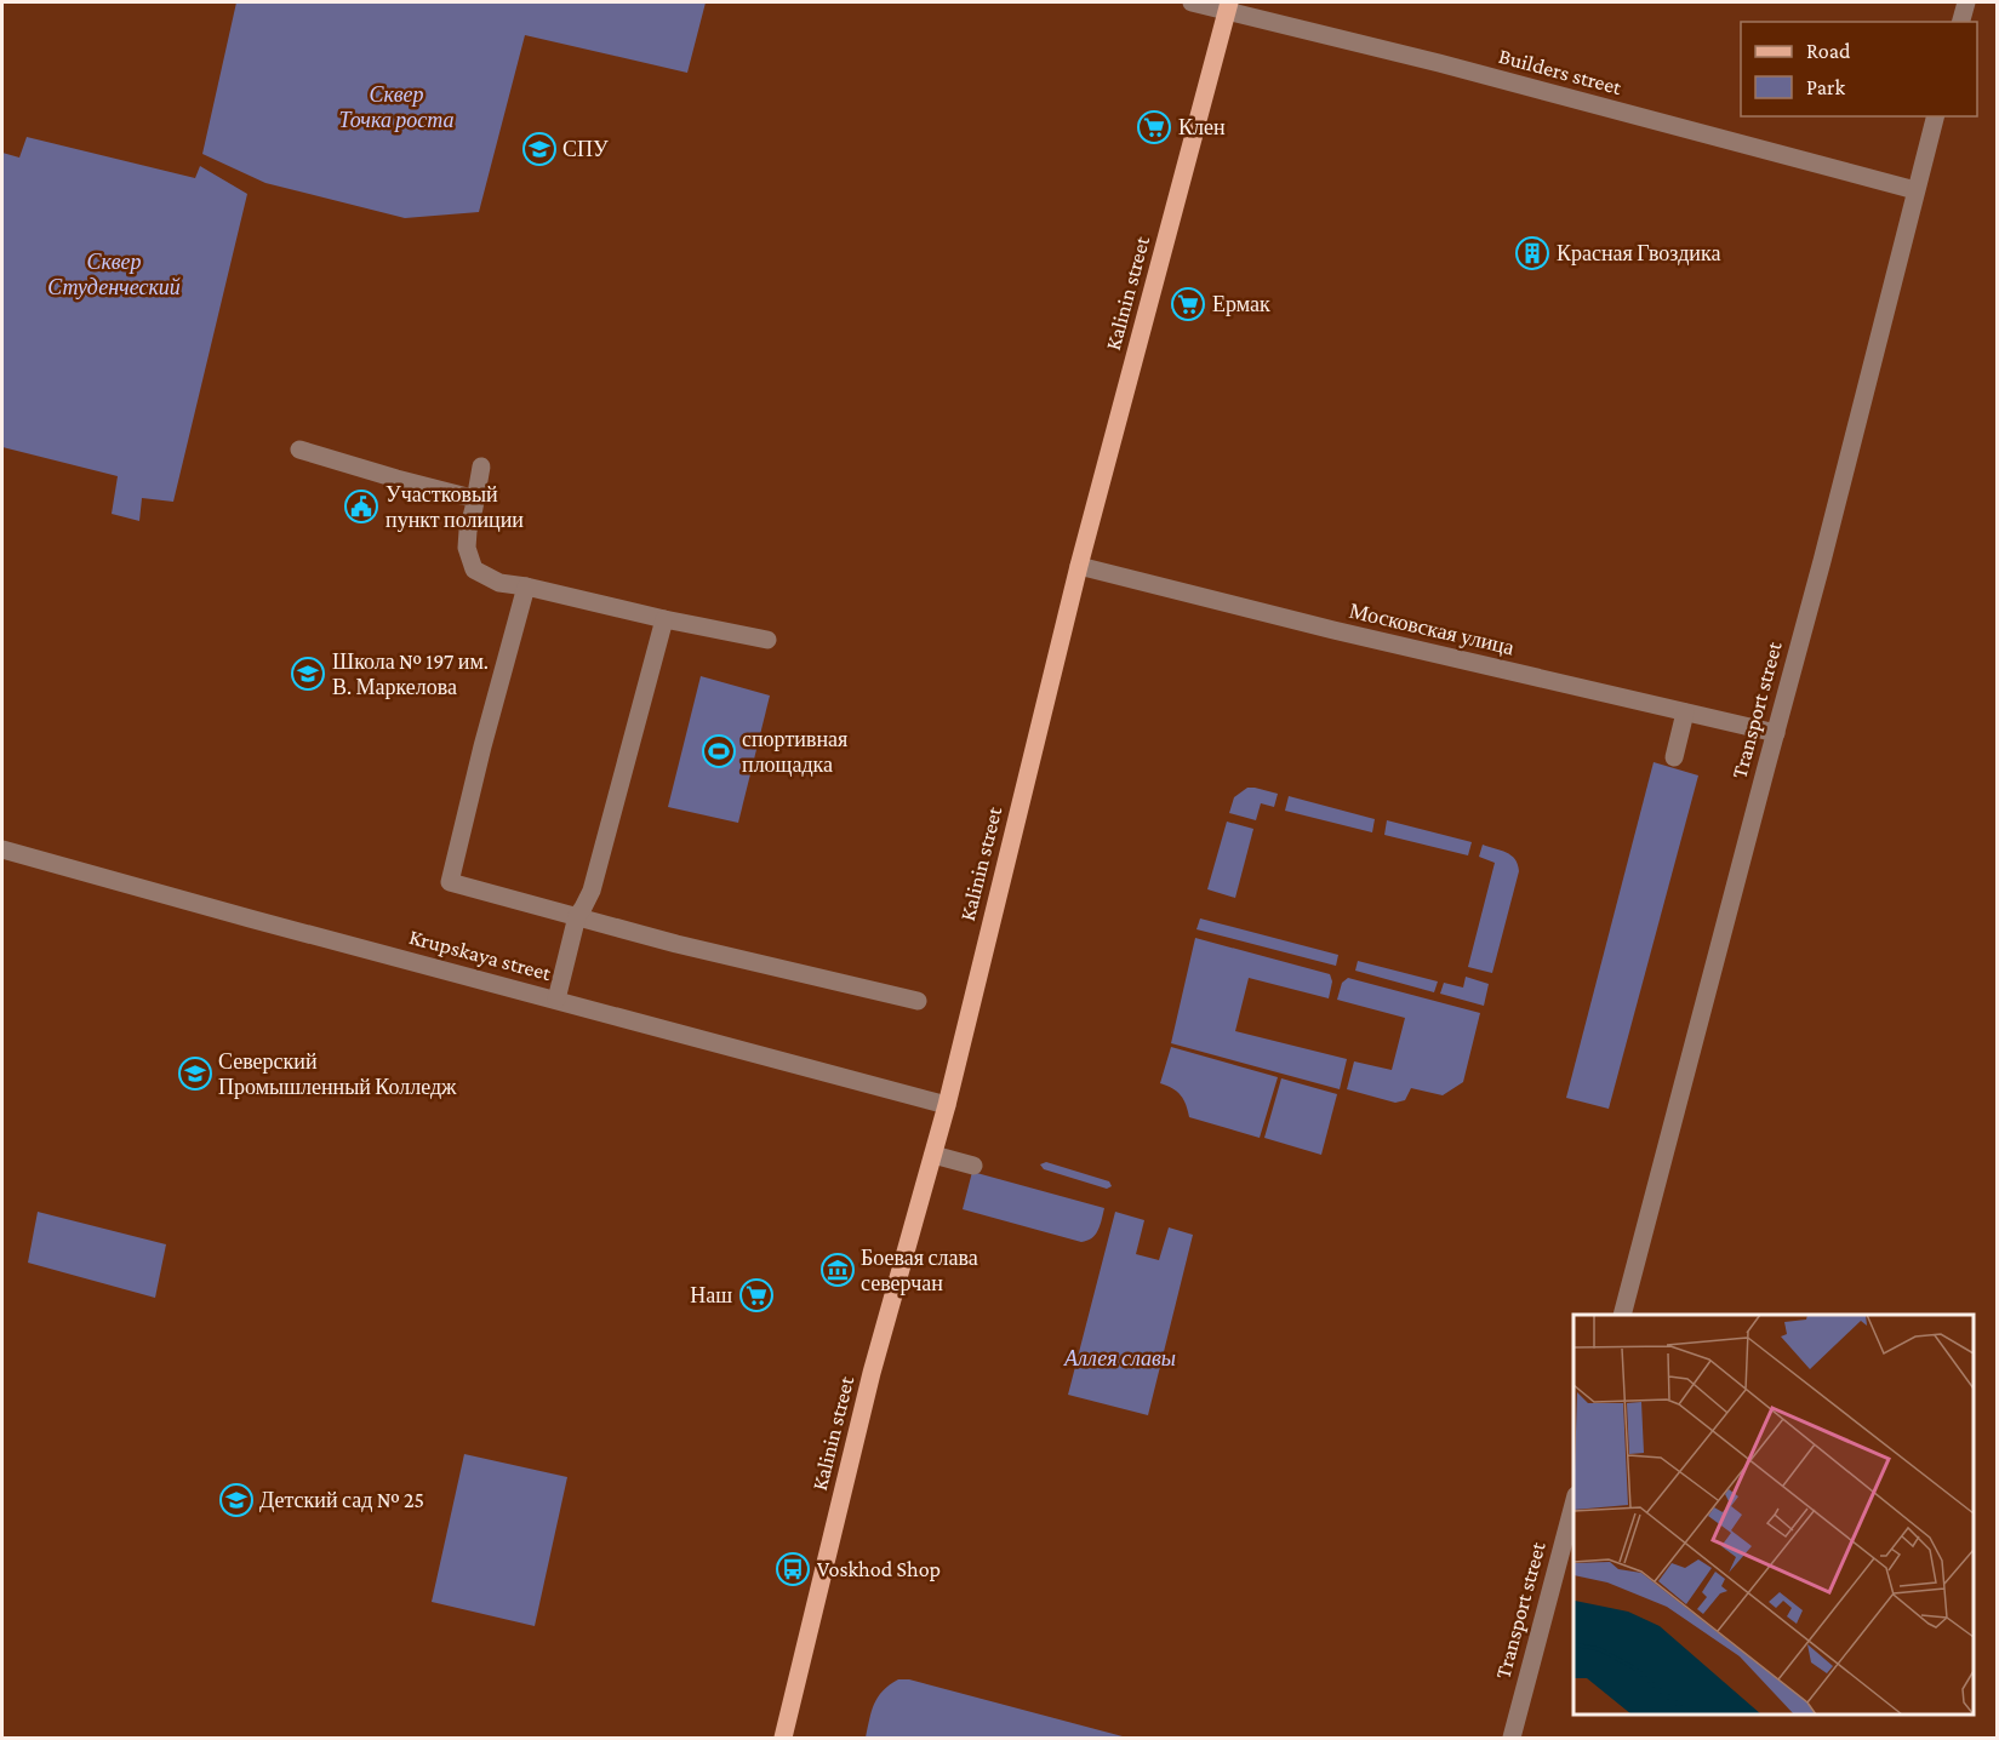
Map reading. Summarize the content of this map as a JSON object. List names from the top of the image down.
{
  "streets": {
    "main road": ["Kalinin street"],
    "street": [
      "Builders street",
      "Московская улица",
      "Transport street",
      "Krupskaya street"
    ]
  },
  "crossings": [
    ["Builders street", "Kalinin street"],
    ["Builders street", "Transport street"],
    ["Kalinin street", "Московская улица"],
    ["Kalinin street", "Krupskaya street"],
    ["Московская улица", "Transport street"]
  ],
  "parks": ["Сквер Точка роста", "Сквер Студенческий", "Аллея славы"],
  "places": {
    "supermarket": ["Клен", "Ермак", "Наш"],
    "school or university": [
      "СПУ",
      "Школа № 197 им. В. Маркелова",
      "Северский Промышленный Колледж",
      "Детский сад № 25"
    ],
    "building": ["Красная Гвоздика"],
    "public building": ["Участковый пункт полиции"],
    "sports": ["спортивная площадка"],
    "museum": ["Боевая слава северчан"],
    "bus stop": ["Voskhod Shop"]
  },
  "legend": ["Road", "Park"]
}
